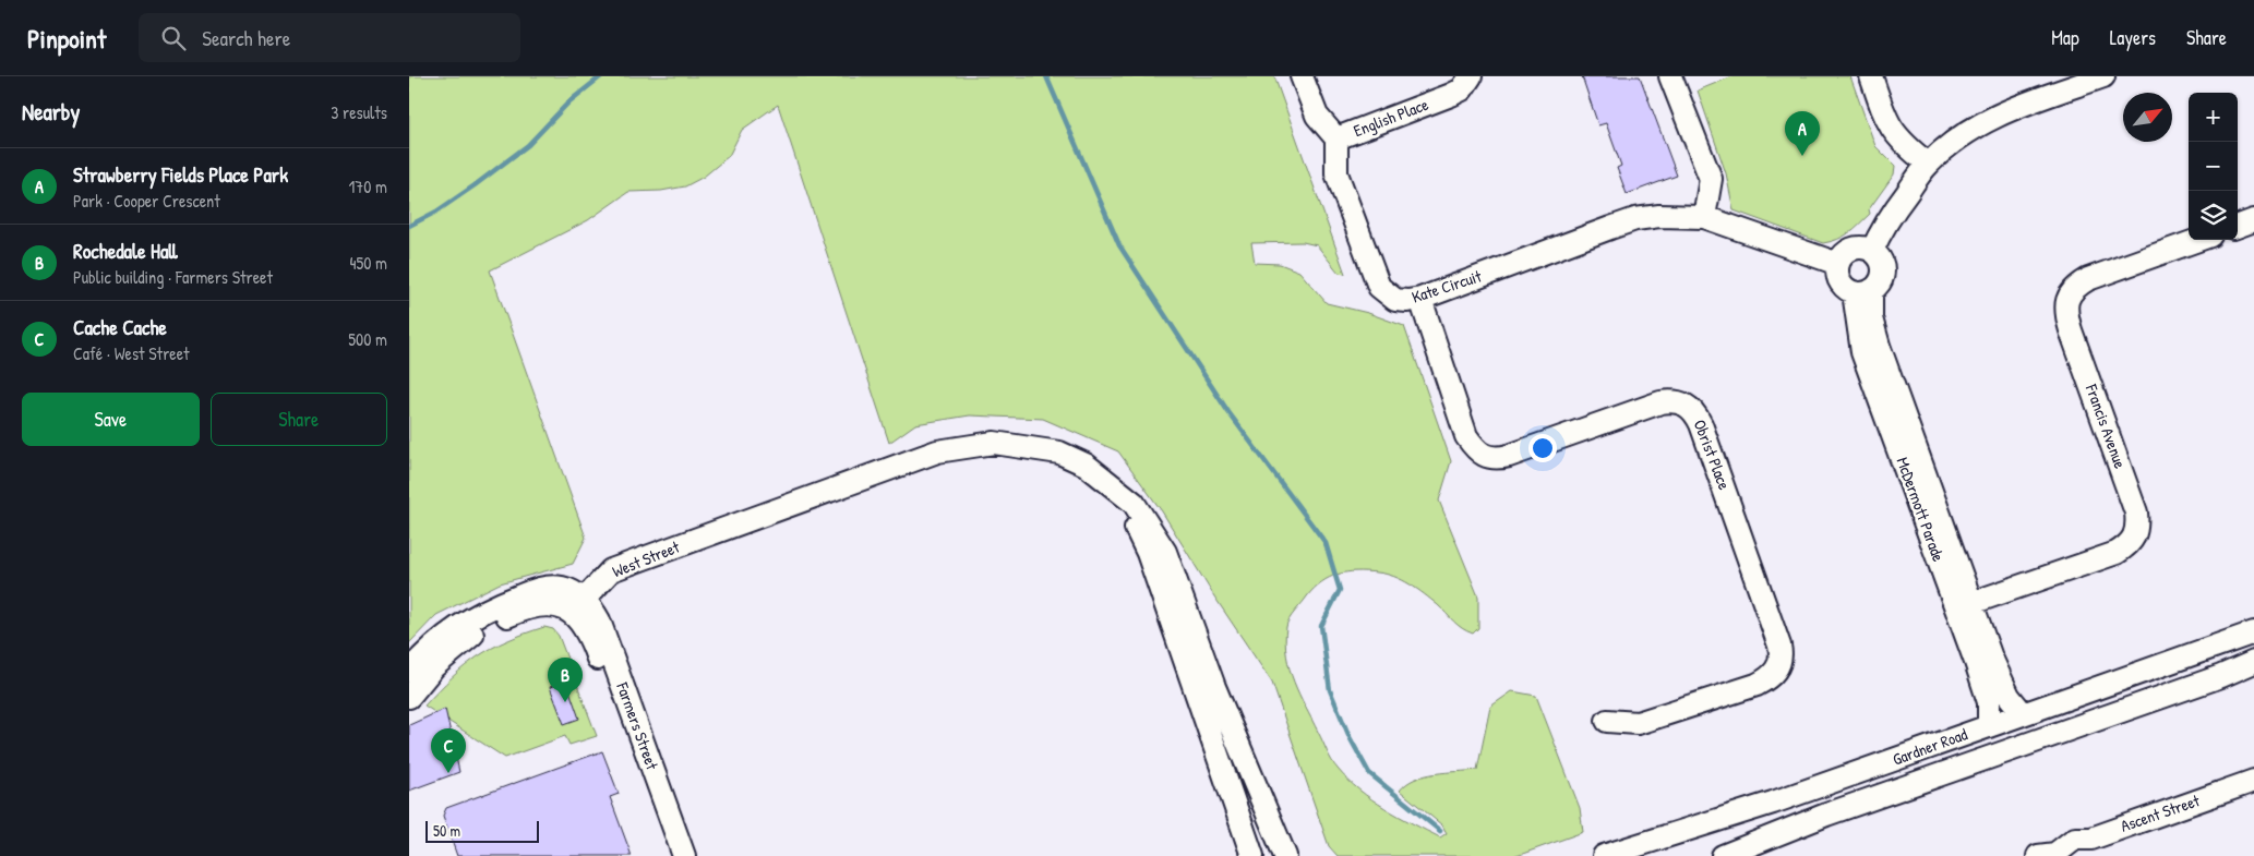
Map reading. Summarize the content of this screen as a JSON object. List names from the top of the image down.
{
  "streets": {
    "street": [
      "English Place",
      "Kate Circuit",
      "Francis Avenue",
      "Obrist Place",
      "McDermott Parade",
      "West Street",
      "Farmers Street",
      "Gardner Road",
      "Ascent Street"
    ]
  },
  "crossings": [
    ["English Place", "Kate Circuit"],
    ["Kate Circuit", "Obrist Place"],
    ["Kate Circuit", "McDermott Parade"],
    ["Francis Avenue", "McDermott Parade"],
    ["McDermott Parade", "Gardner Road"],
    ["West Street", "Farmers Street"]
  ],
  "scale_bar": "50 m",
  "north": "top right",
  "page": {
    "header": "Pinpoint",
    "search": "Search here",
    "nav": ["Map", "Layers", "Share"],
    "heading": ["Nearby", "3 results"],
    "map_buttons": ["+", "−"],
    "pins": ["A", "B", "C"],
    "list": [
      {
        "mark": "A",
        "name": "Strawberry Fields Place Park",
        "note": "Park · Cooper Crescent",
        "value": "170 m"
      },
      {
        "mark": "B",
        "name": "Rochedale Hall",
        "note": "Public building · Farmers Street",
        "value": "450 m"
      },
      {
        "mark": "C",
        "name": "Cache Cache",
        "note": "Café · West Street",
        "value": "500 m"
      }
    ],
    "buttons": ["Save", "Share"],
    "scale": "50 m"
  }
}
